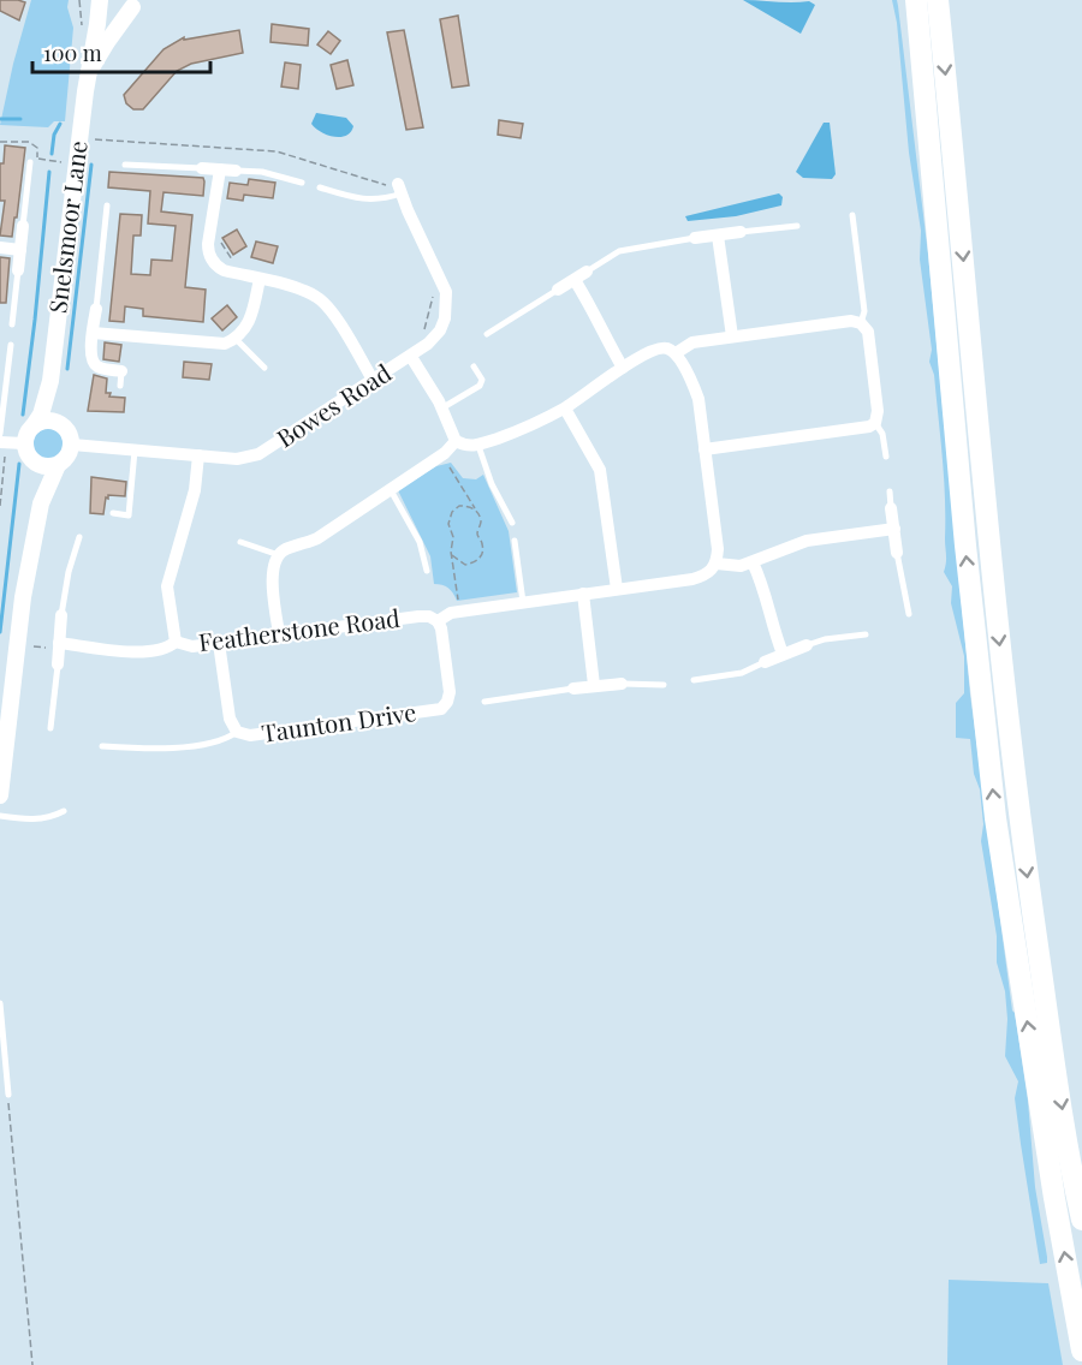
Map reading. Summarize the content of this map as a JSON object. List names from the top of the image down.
{
  "streets": {
    "street": [
      "Snelsmoor Lane",
      "Bowes Road",
      "Featherstone Road",
      "Taunton Drive"
    ]
  },
  "crossings": [
    ["Snelsmoor Lane", "Bowes Road"],
    ["Bowes Road", "Featherstone Road"],
    ["Featherstone Road", "Taunton Drive"]
  ],
  "scale_bar": "100 m"
}
